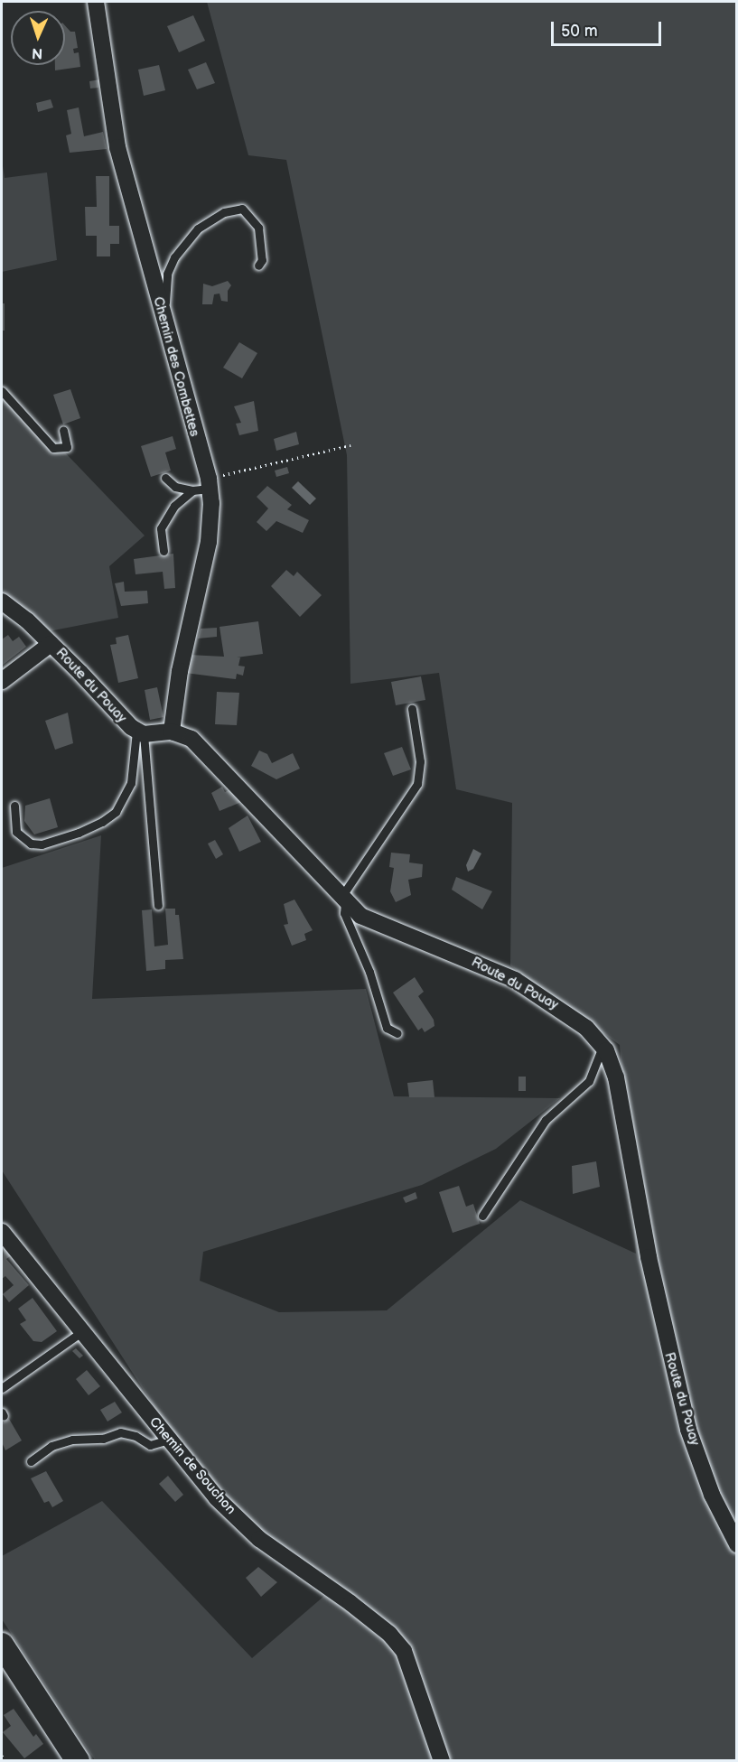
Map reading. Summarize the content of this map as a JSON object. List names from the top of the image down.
{
  "streets": {
    "street": ["Chemin des Combettes", "Route du Pouay", "Chemin de Souchon"]
  },
  "crossings": [
    ["Chemin des Combettes", "Route du Pouay"]
  ],
  "scale_bar": "50 m",
  "north": "bottom"
}
